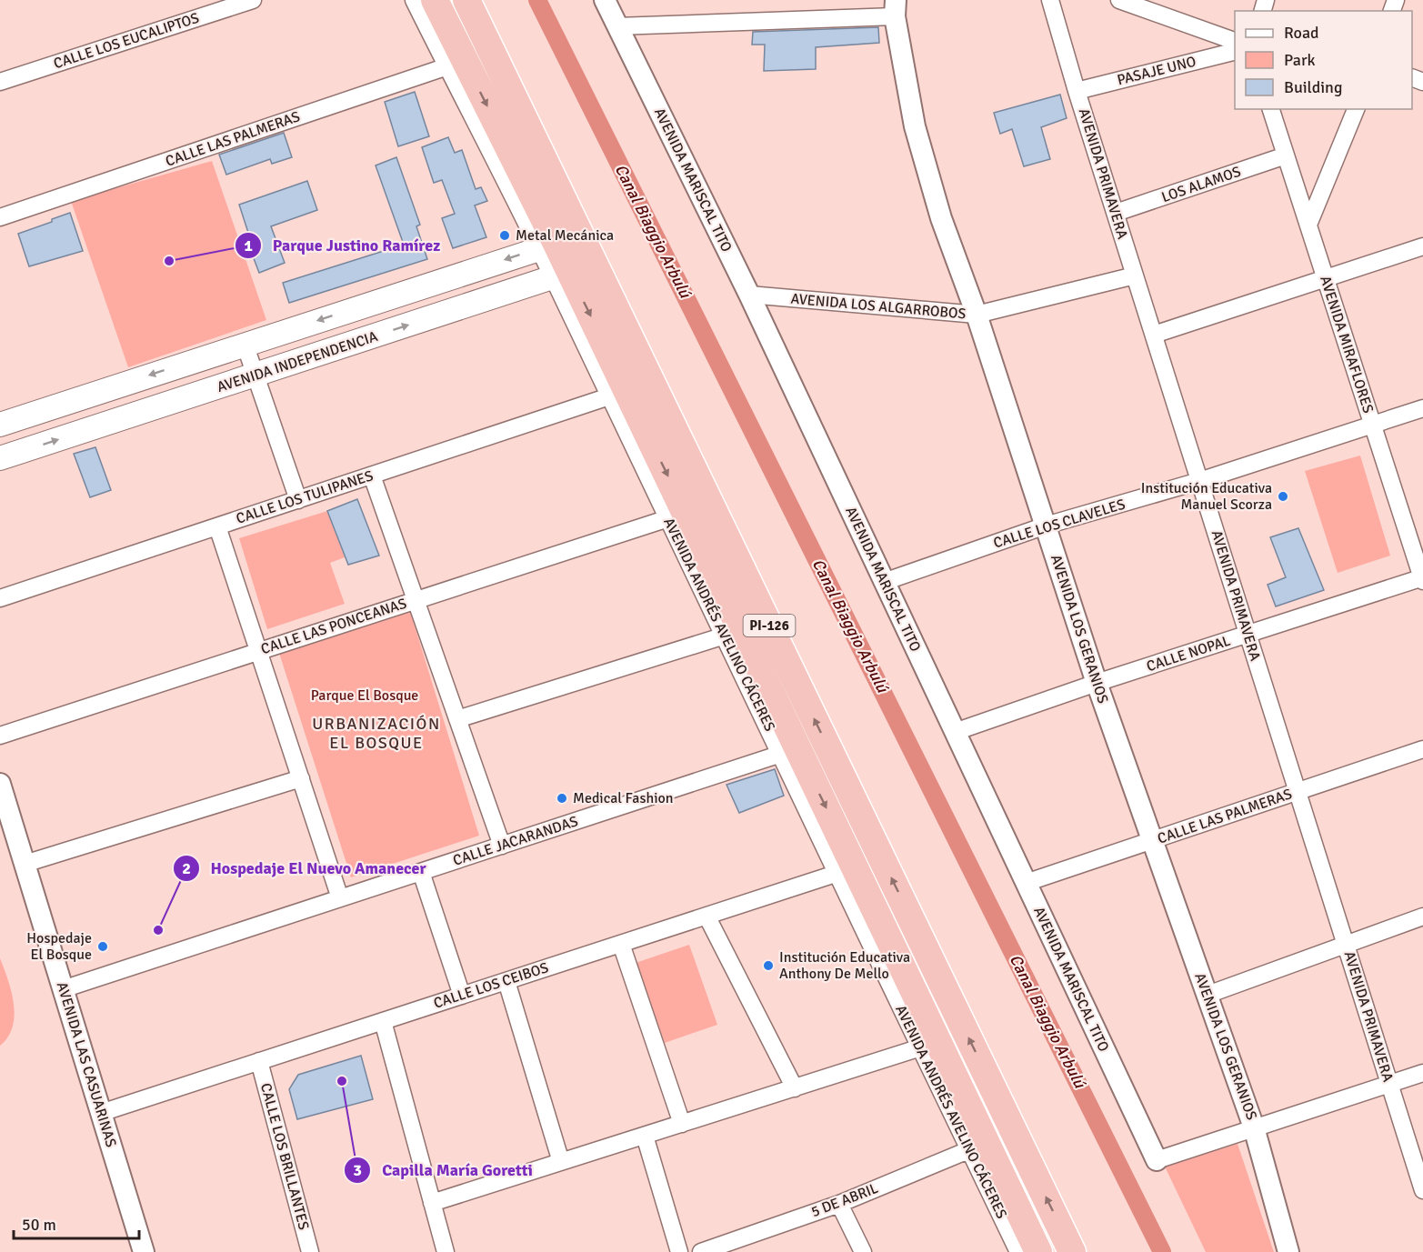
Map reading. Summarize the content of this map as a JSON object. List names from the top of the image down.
{
  "streets": {
    "highway": ["AVENIDA ANDRÉS AVELINO CÁCERES", "PI-126"],
    "main road": ["AVENIDA INDEPENDENCIA"],
    "street": [
      "CALLE LOS EUCALIPTOS",
      "PASAJE UNO",
      "CALLE LAS PALMERAS",
      "AVENIDA PRIMAVERA",
      "AVENIDA MARISCAL TITO",
      "LOS ALAMOS",
      "AVENIDA LOS ALGARROBOS",
      "AVENIDA MIRAFLORES",
      "CALLE LOS TULIPANES",
      "CALLE LOS CLAVELES",
      "CALLE LAS PONCEANAS",
      "AVENIDA LOS GERANIOS",
      "CALLE NOPAL",
      "CALLE JACARANDAS",
      "CALLE LOS CEIBOS",
      "AVENIDA LAS CASUARINAS",
      "CALLE LOS BRILLANTES",
      "5 DE ABRIL"
    ]
  },
  "crossings": [
    ["PASAJE UNO", "AVENIDA PRIMAVERA"],
    ["CALLE LAS PALMERAS", "AVENIDA PRIMAVERA"],
    ["CALLE LAS PALMERAS", "AVENIDA MARISCAL TITO"],
    ["CALLE LAS PALMERAS", "AVENIDA ANDRÉS AVELINO CÁCERES"],
    ["CALLE LAS PALMERAS", "AVENIDA LOS GERANIOS"],
    ["AVENIDA PRIMAVERA", "LOS ALAMOS"],
    ["AVENIDA PRIMAVERA", "AVENIDA LOS ALGARROBOS"],
    ["AVENIDA PRIMAVERA", "CALLE LOS CLAVELES"],
    ["AVENIDA PRIMAVERA", "CALLE NOPAL"],
    ["AVENIDA MARISCAL TITO", "AVENIDA LOS ALGARROBOS"],
    ["AVENIDA MARISCAL TITO", "CALLE LOS CLAVELES"],
    ["AVENIDA MARISCAL TITO", "CALLE NOPAL"],
    ["LOS ALAMOS", "AVENIDA MIRAFLORES"],
    ["AVENIDA LOS ALGARROBOS", "AVENIDA LOS GERANIOS"],
    ["AVENIDA MIRAFLORES", "CALLE LOS CLAVELES"],
    ["AVENIDA MIRAFLORES", "CALLE NOPAL"],
    ["AVENIDA INDEPENDENCIA", "AVENIDA ANDRÉS AVELINO CÁCERES"],
    ["CALLE LOS TULIPANES", "AVENIDA ANDRÉS AVELINO CÁCERES"],
    ["CALLE LOS CLAVELES", "AVENIDA LOS GERANIOS"],
    ["AVENIDA ANDRÉS AVELINO CÁCERES", "CALLE LAS PONCEANAS"],
    ["AVENIDA ANDRÉS AVELINO CÁCERES", "CALLE JACARANDAS"],
    ["AVENIDA ANDRÉS AVELINO CÁCERES", "CALLE LOS CEIBOS"],
    ["AVENIDA ANDRÉS AVELINO CÁCERES", "5 DE ABRIL"],
    ["AVENIDA LOS GERANIOS", "CALLE NOPAL"],
    ["CALLE JACARANDAS", "AVENIDA LAS CASUARINAS"],
    ["CALLE LOS CEIBOS", "AVENIDA LAS CASUARINAS"],
    ["CALLE LOS CEIBOS", "CALLE LOS BRILLANTES"]
  ],
  "districts": ["URBANIZACIÓN EL BOSQUE"],
  "water": ["Canal Biaggio Arbulú"],
  "parks": ["Parque El Bosque"],
  "places": [
    "Metal Mecánica",
    "Parque Justino Ramírez",
    "Institución Educativa Manuel Scorza",
    "Medical Fashion",
    "Hospedaje El Nuevo Amanecer",
    "Hospedaje El Bosque",
    "Institución Educativa Anthony De Mello",
    "Capilla María Goretti"
  ],
  "legend": ["Road", "Park", "Building"],
  "scale_bar": "50 m"
}
